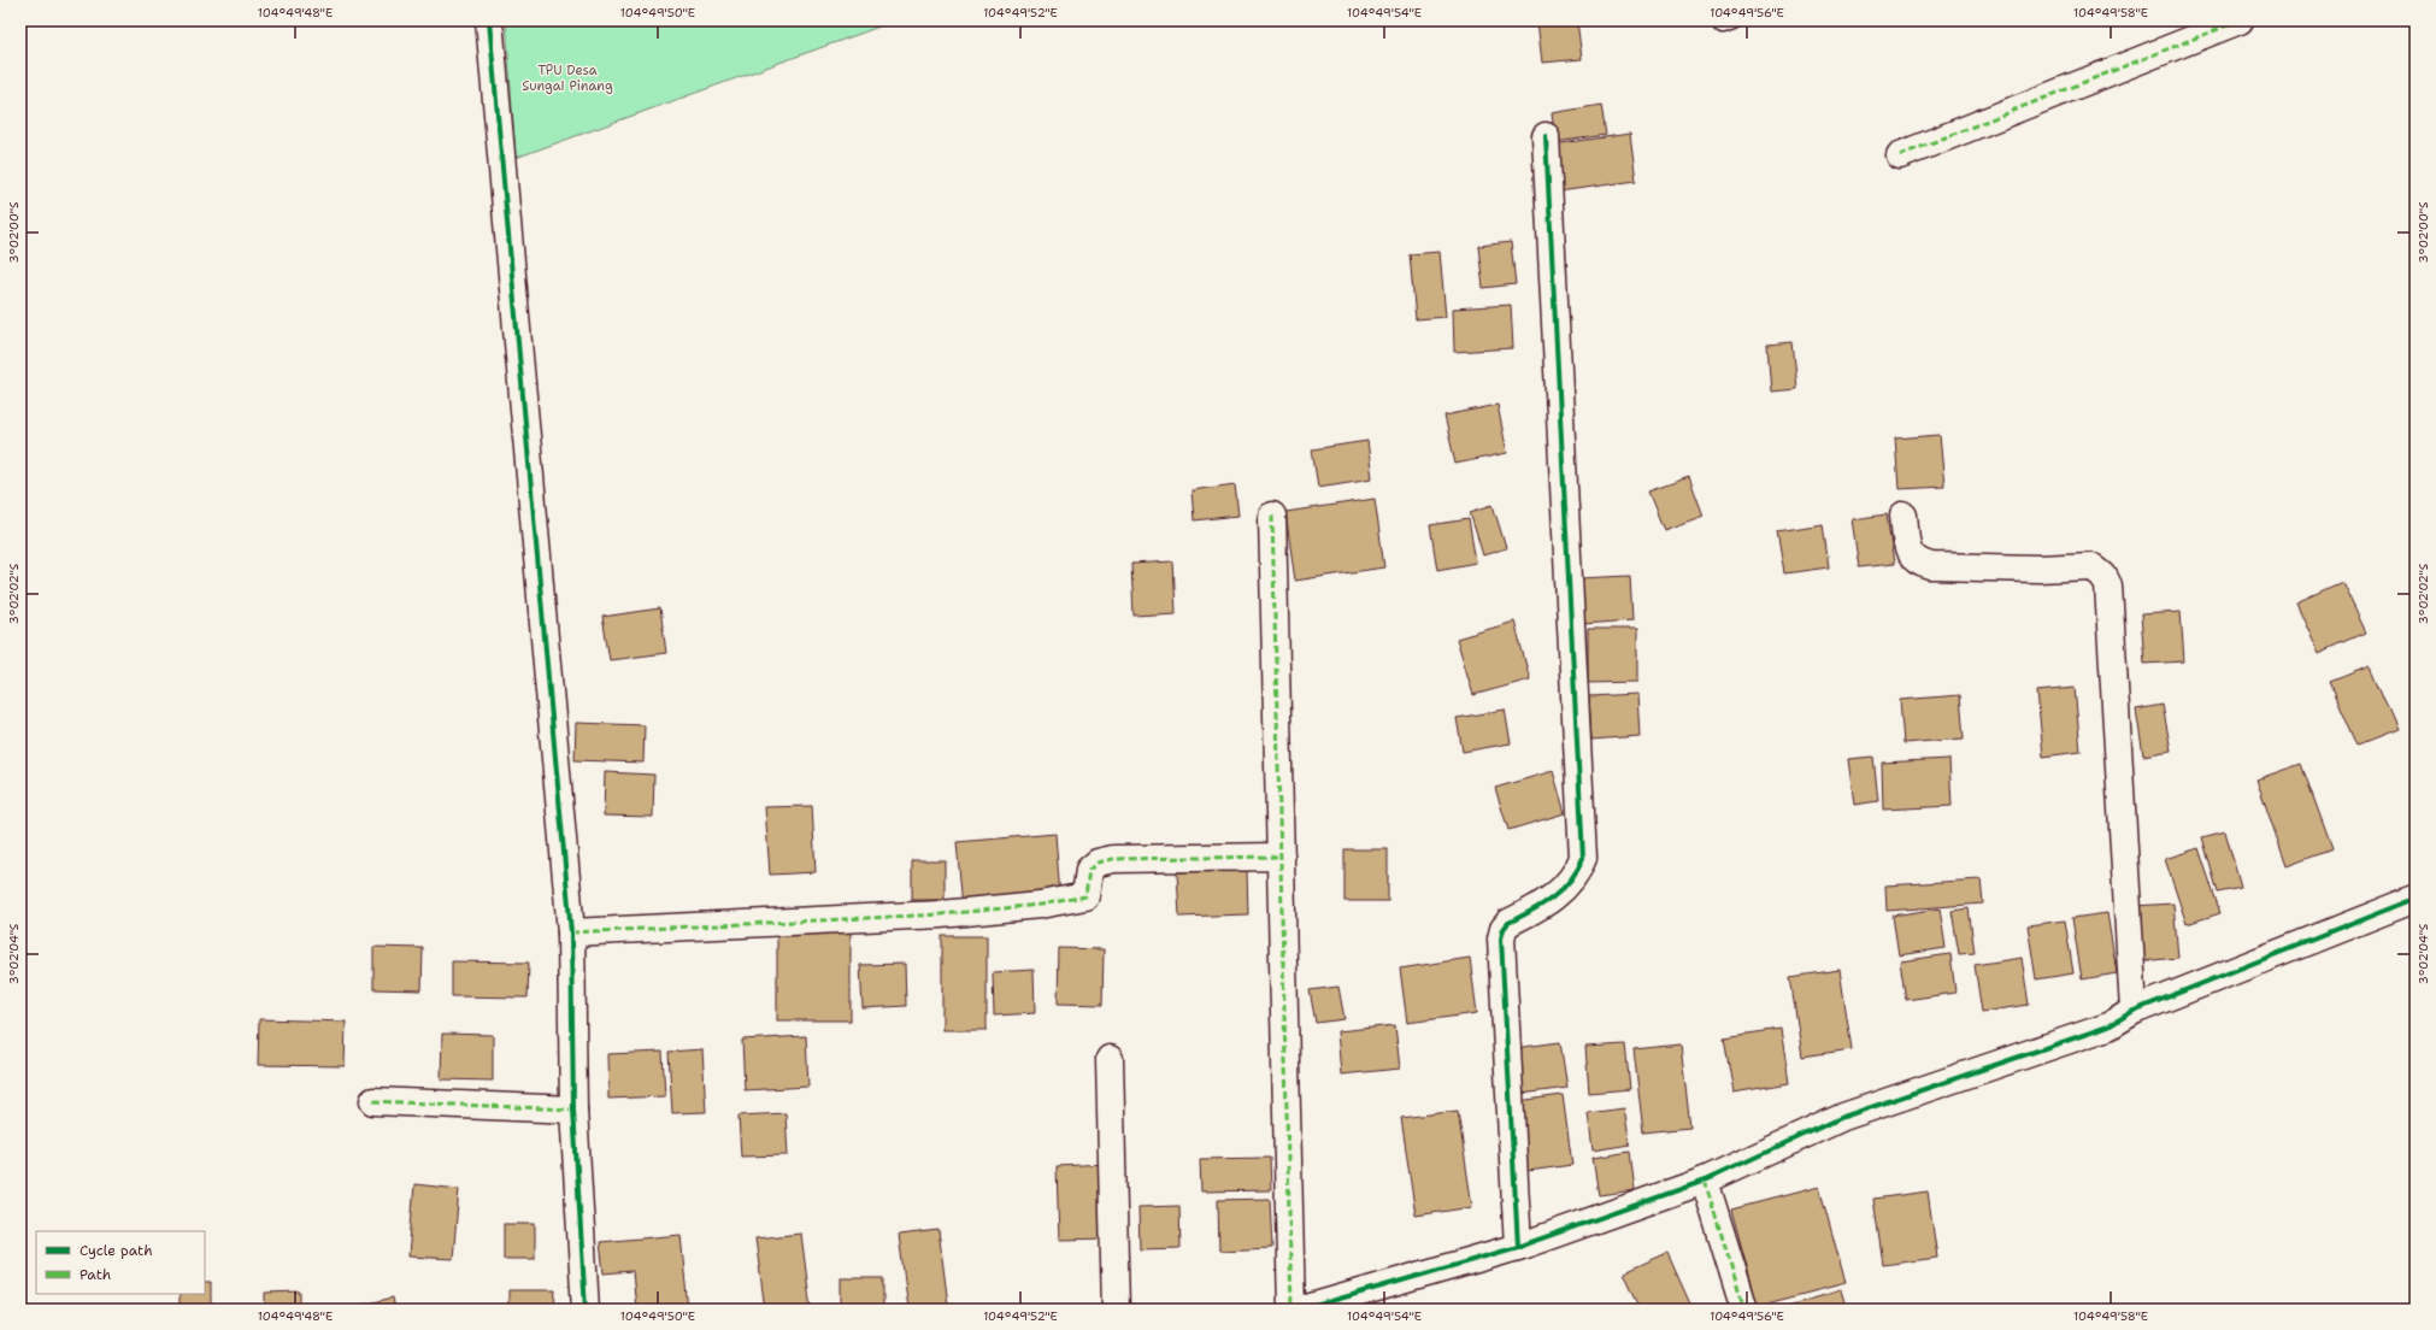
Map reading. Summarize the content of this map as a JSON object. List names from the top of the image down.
{
  "parks": ["TPU Desa Sungai Pinang"],
  "legend": ["Cycle path", "Path"],
  "coordinates": [
    "104°49'48\"E",
    "104°49'50\"E",
    "104°49'52\"E",
    "104°49'54\"E",
    "104°49'56\"E",
    "104°49'58\"E",
    "3°02'00\"S",
    "3°02'02\"S",
    "3°02'04\"S"
  ]
}
